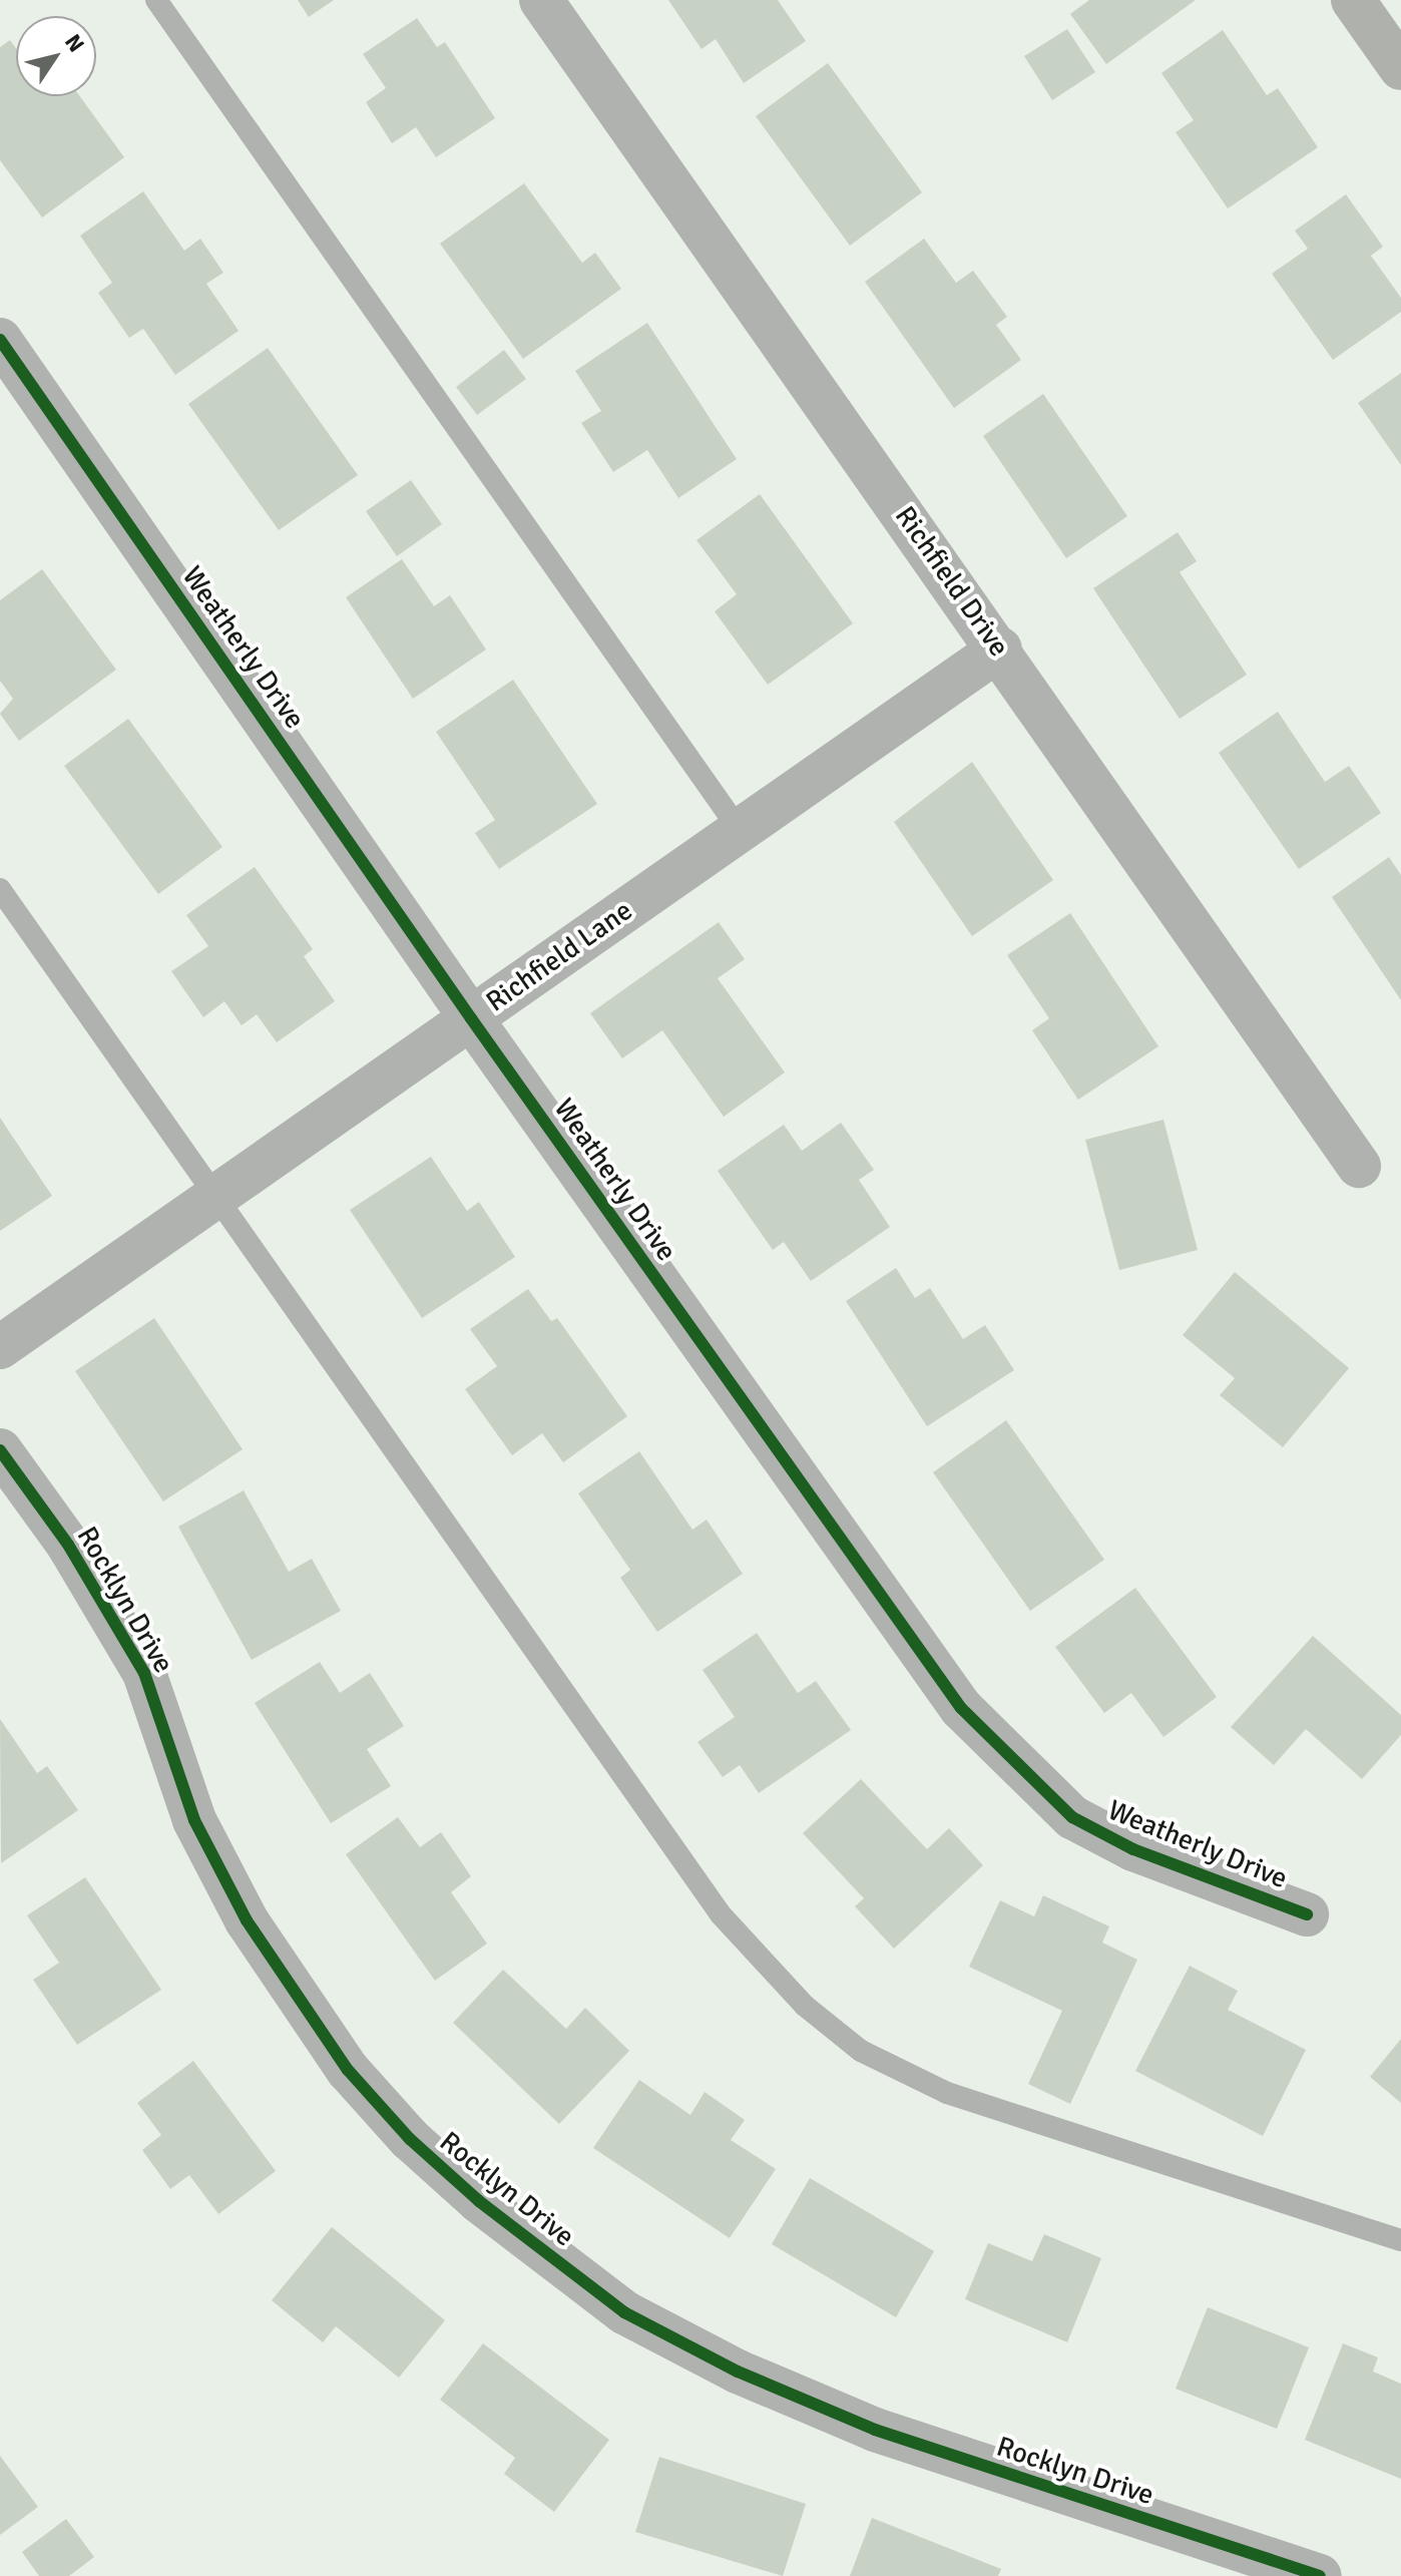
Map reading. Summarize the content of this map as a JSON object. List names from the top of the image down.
{
  "streets": {
    "street": [
      "Richfield Drive",
      "Weatherly Drive",
      "Richfield Lane",
      "Rocklyn Drive"
    ]
  },
  "crossings": [
    ["Richfield Drive", "Richfield Lane"],
    ["Weatherly Drive", "Richfield Lane"]
  ],
  "north": "top right"
}
